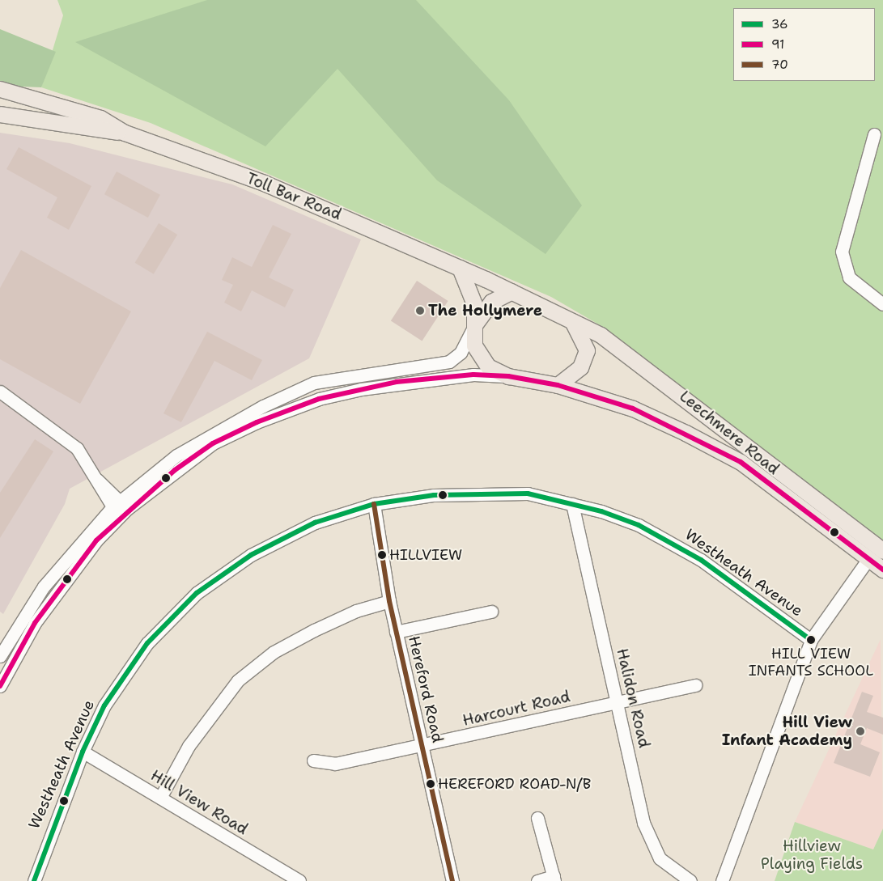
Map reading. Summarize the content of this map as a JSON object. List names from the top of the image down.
{
  "streets": {
    "main road": ["Toll Bar Road", "Leechmere Road"],
    "street": [
      "Westheath Avenue",
      "Hereford Road",
      "Halidon Road",
      "Harcourt Road",
      "Hill View Road"
    ]
  },
  "crossings": [
    ["Toll Bar Road", "Leechmere Road"],
    ["Westheath Avenue", "Hereford Road"],
    ["Westheath Avenue", "Halidon Road"],
    ["Westheath Avenue", "Hill View Road"],
    ["Hereford Road", "Harcourt Road"],
    ["Halidon Road", "Harcourt Road"]
  ],
  "parks": ["Hillview Playing Fields"],
  "places": [
    "The Hollymere",
    "HILLVIEW",
    "HILL VIEW INFANTS SCHOOL",
    "Hill View Infant Academy",
    "HEREFORD ROAD-N/B"
  ],
  "lines": ["transit line 91", "transit line 36", "transit line 70"],
  "legend": ["36", "91", "70"]
}
